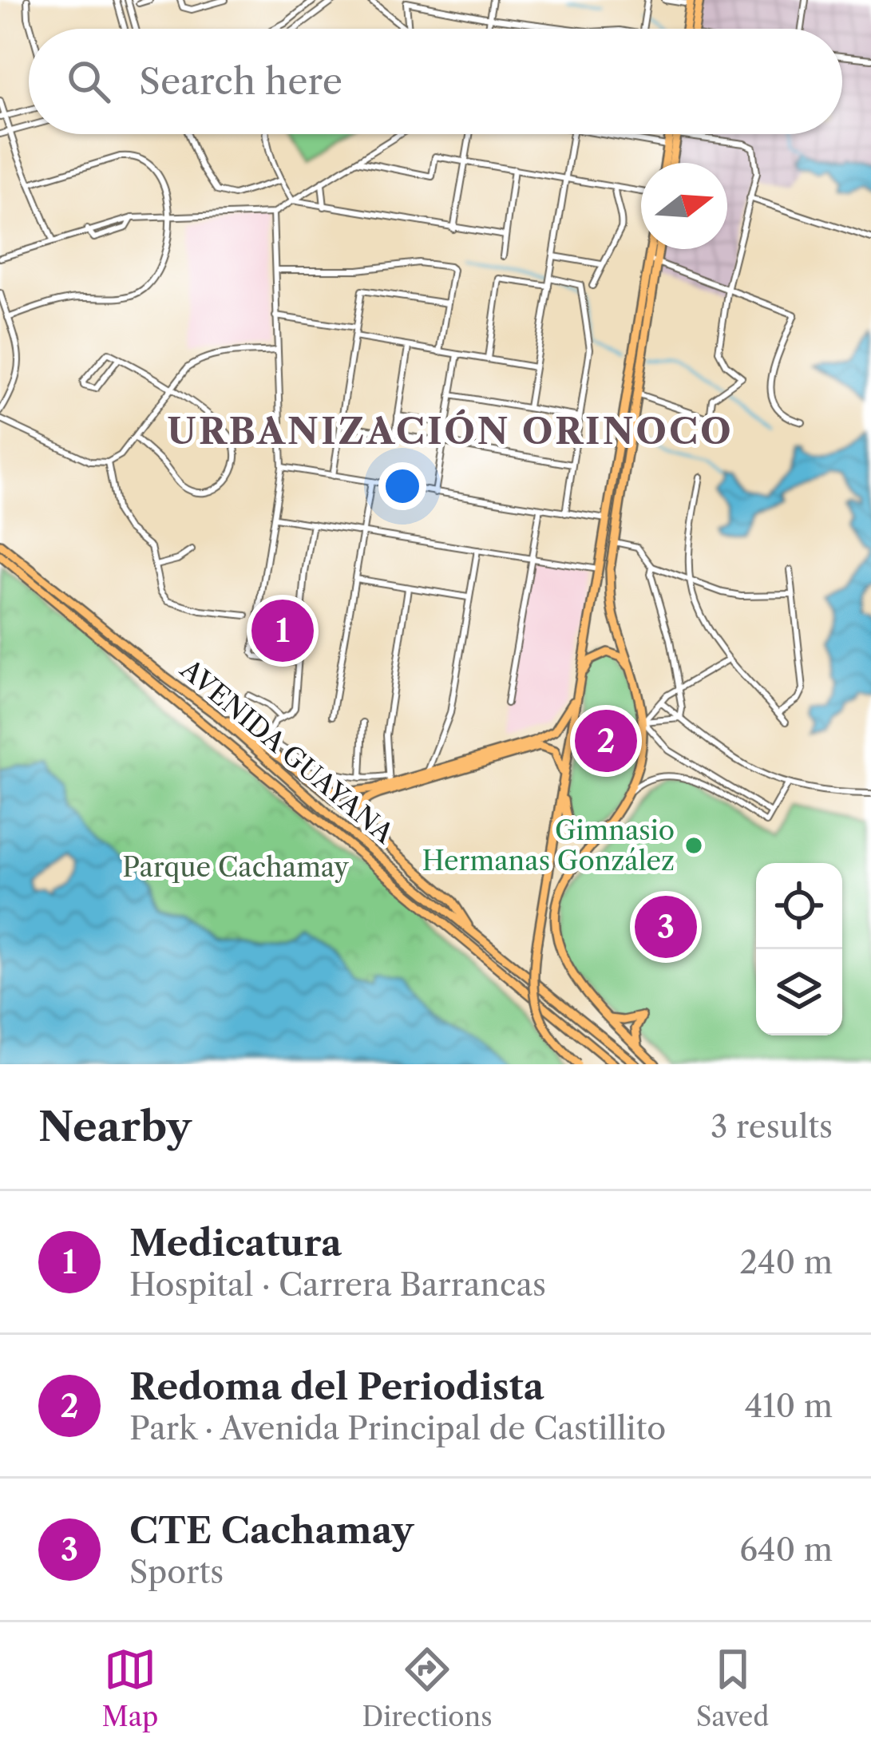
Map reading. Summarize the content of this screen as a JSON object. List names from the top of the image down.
{
  "streets": {
    "main road": ["AVENIDA GUAYANA"]
  },
  "districts": ["URBANIZACIÓN ORINOCO"],
  "parks": ["Parque Cachamay"],
  "places": ["Gimnasio Hermanas González"],
  "north": "right",
  "page": {
    "search": "Search here",
    "pins": ["1", "2", "3"],
    "heading": ["Nearby", "3 results"],
    "list": [
      {
        "mark": "1",
        "name": "Medicatura",
        "note": "Hospital · Carrera Barrancas",
        "value": "240 m"
      },
      {
        "mark": "2",
        "name": "Redoma del Periodista",
        "note": "Park · Avenida Principal de Castillito",
        "value": "410 m"
      },
      {
        "mark": "3",
        "name": "CTE Cachamay",
        "note": "Sports",
        "value": "640 m"
      }
    ],
    "nav": ["Map", "Directions", "Saved"]
  }
}
